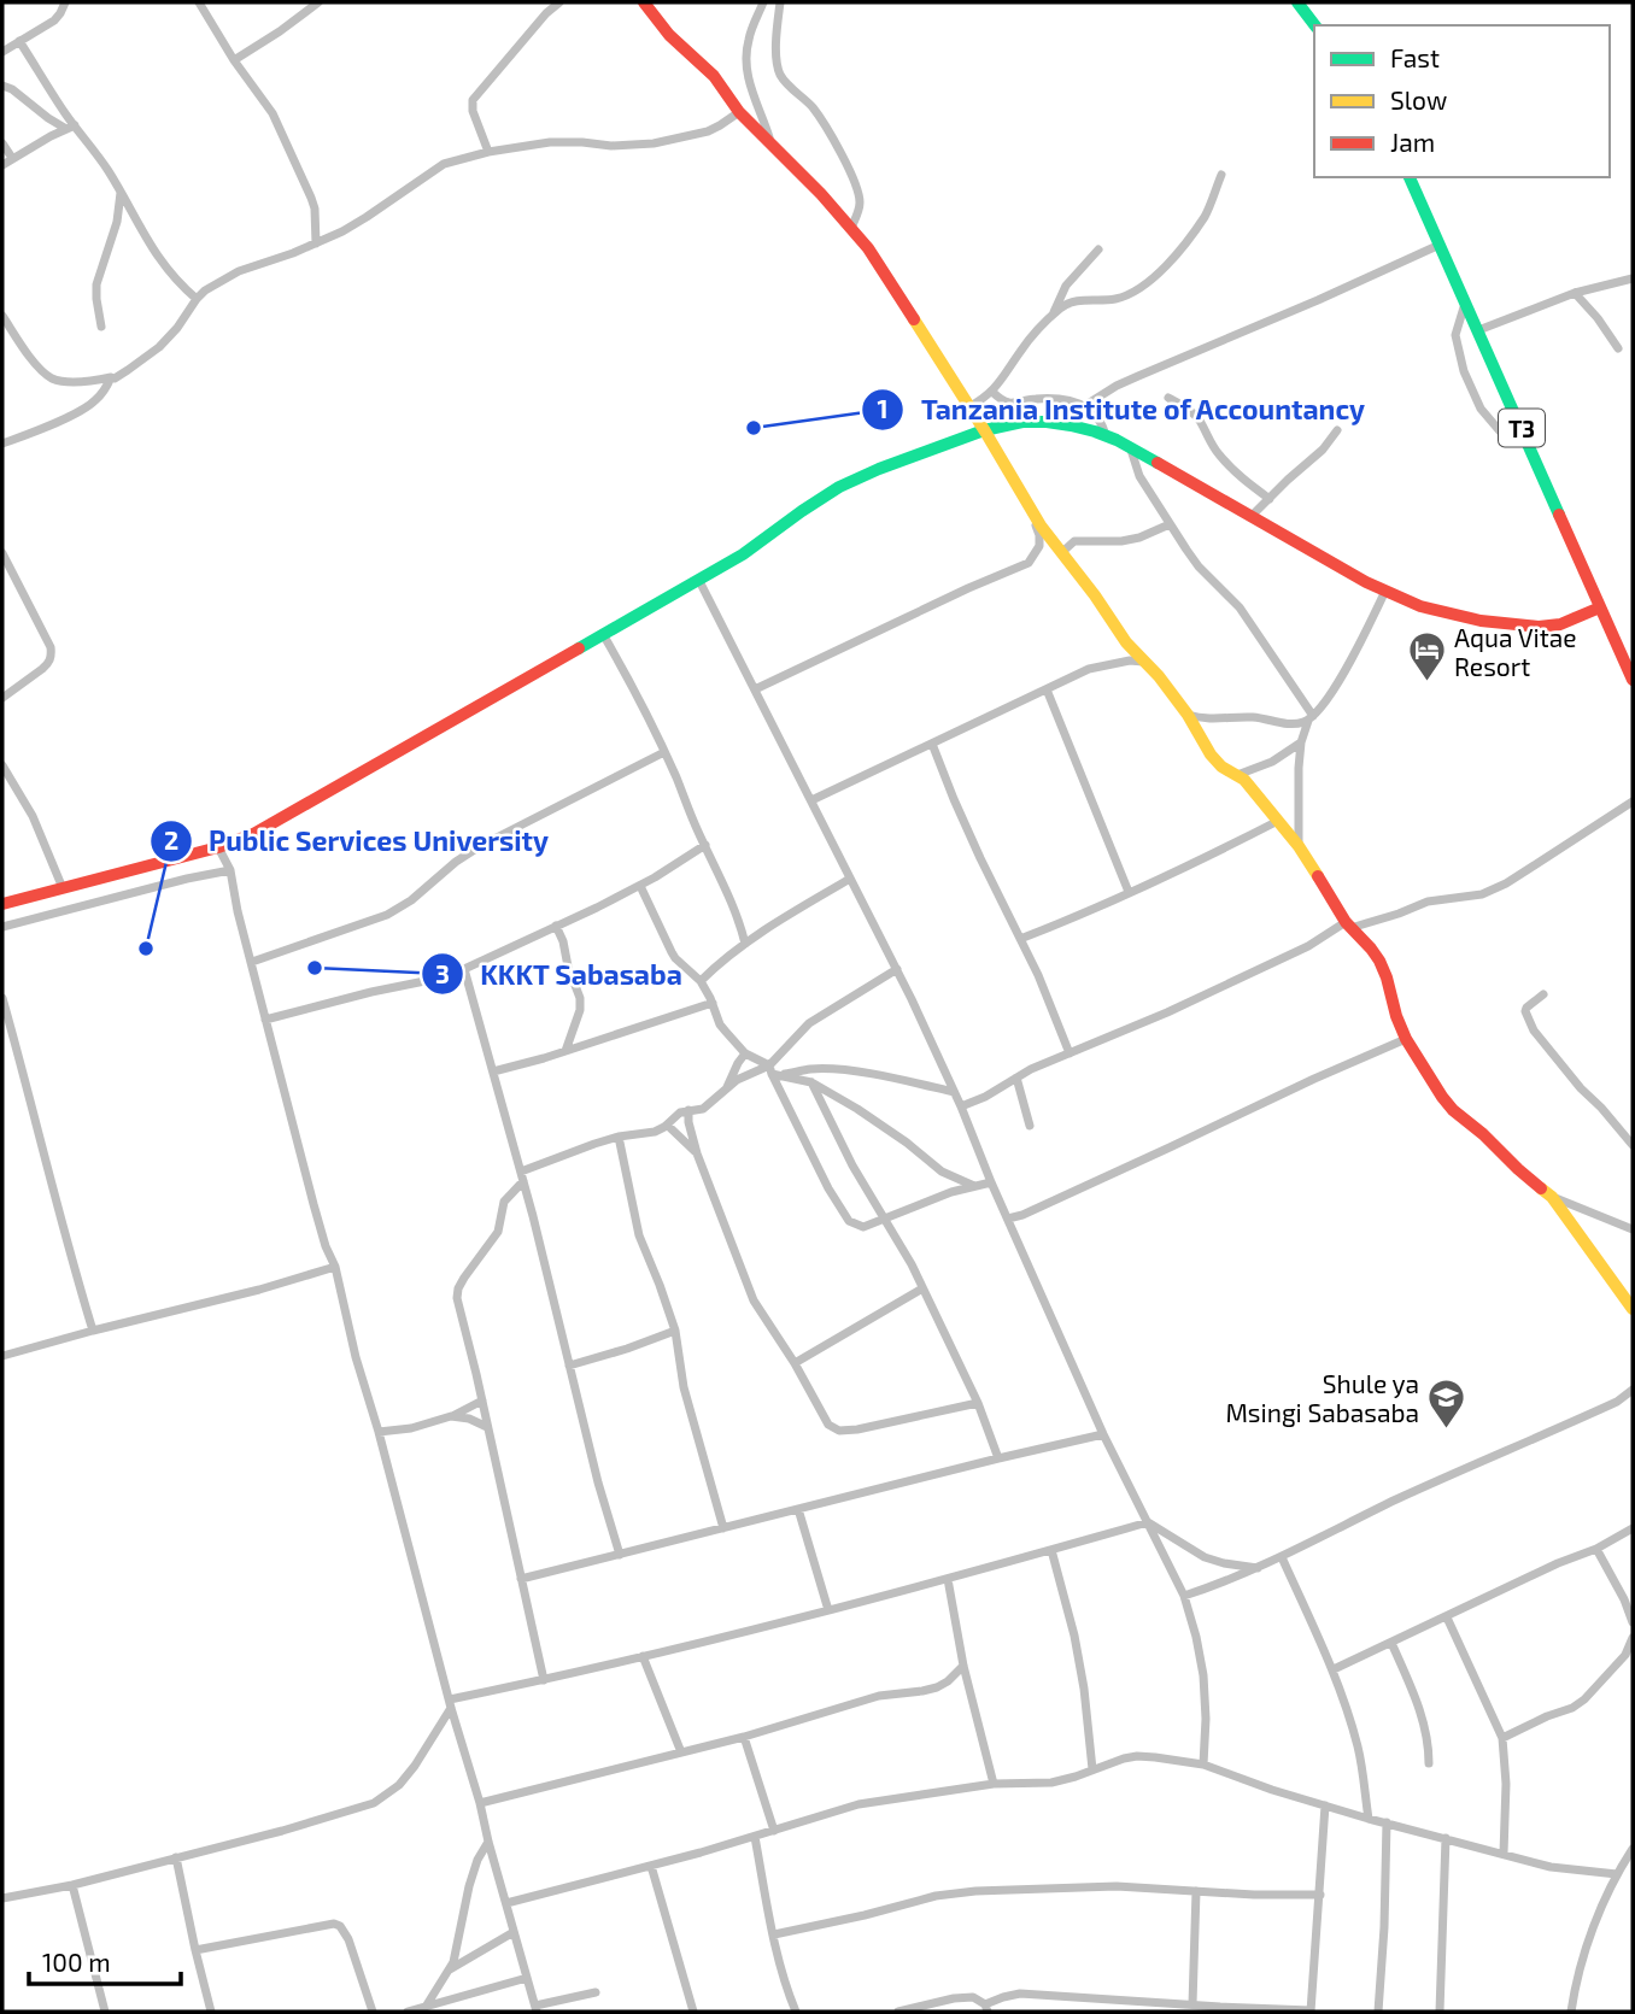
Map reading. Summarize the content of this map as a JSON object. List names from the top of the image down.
{
  "streets": {
    "main road": ["T3"]
  },
  "places": {
    "other": ["Tanzania Institute of Accountancy", "Public Services University", "KKKT Sabasaba"],
    "hotel": ["Aqua Vitae Resort"],
    "school or university": ["Shule ya Msingi Sabasaba"]
  },
  "legend": ["Fast", "Slow", "Jam"],
  "scale_bar": "100 m"
}
